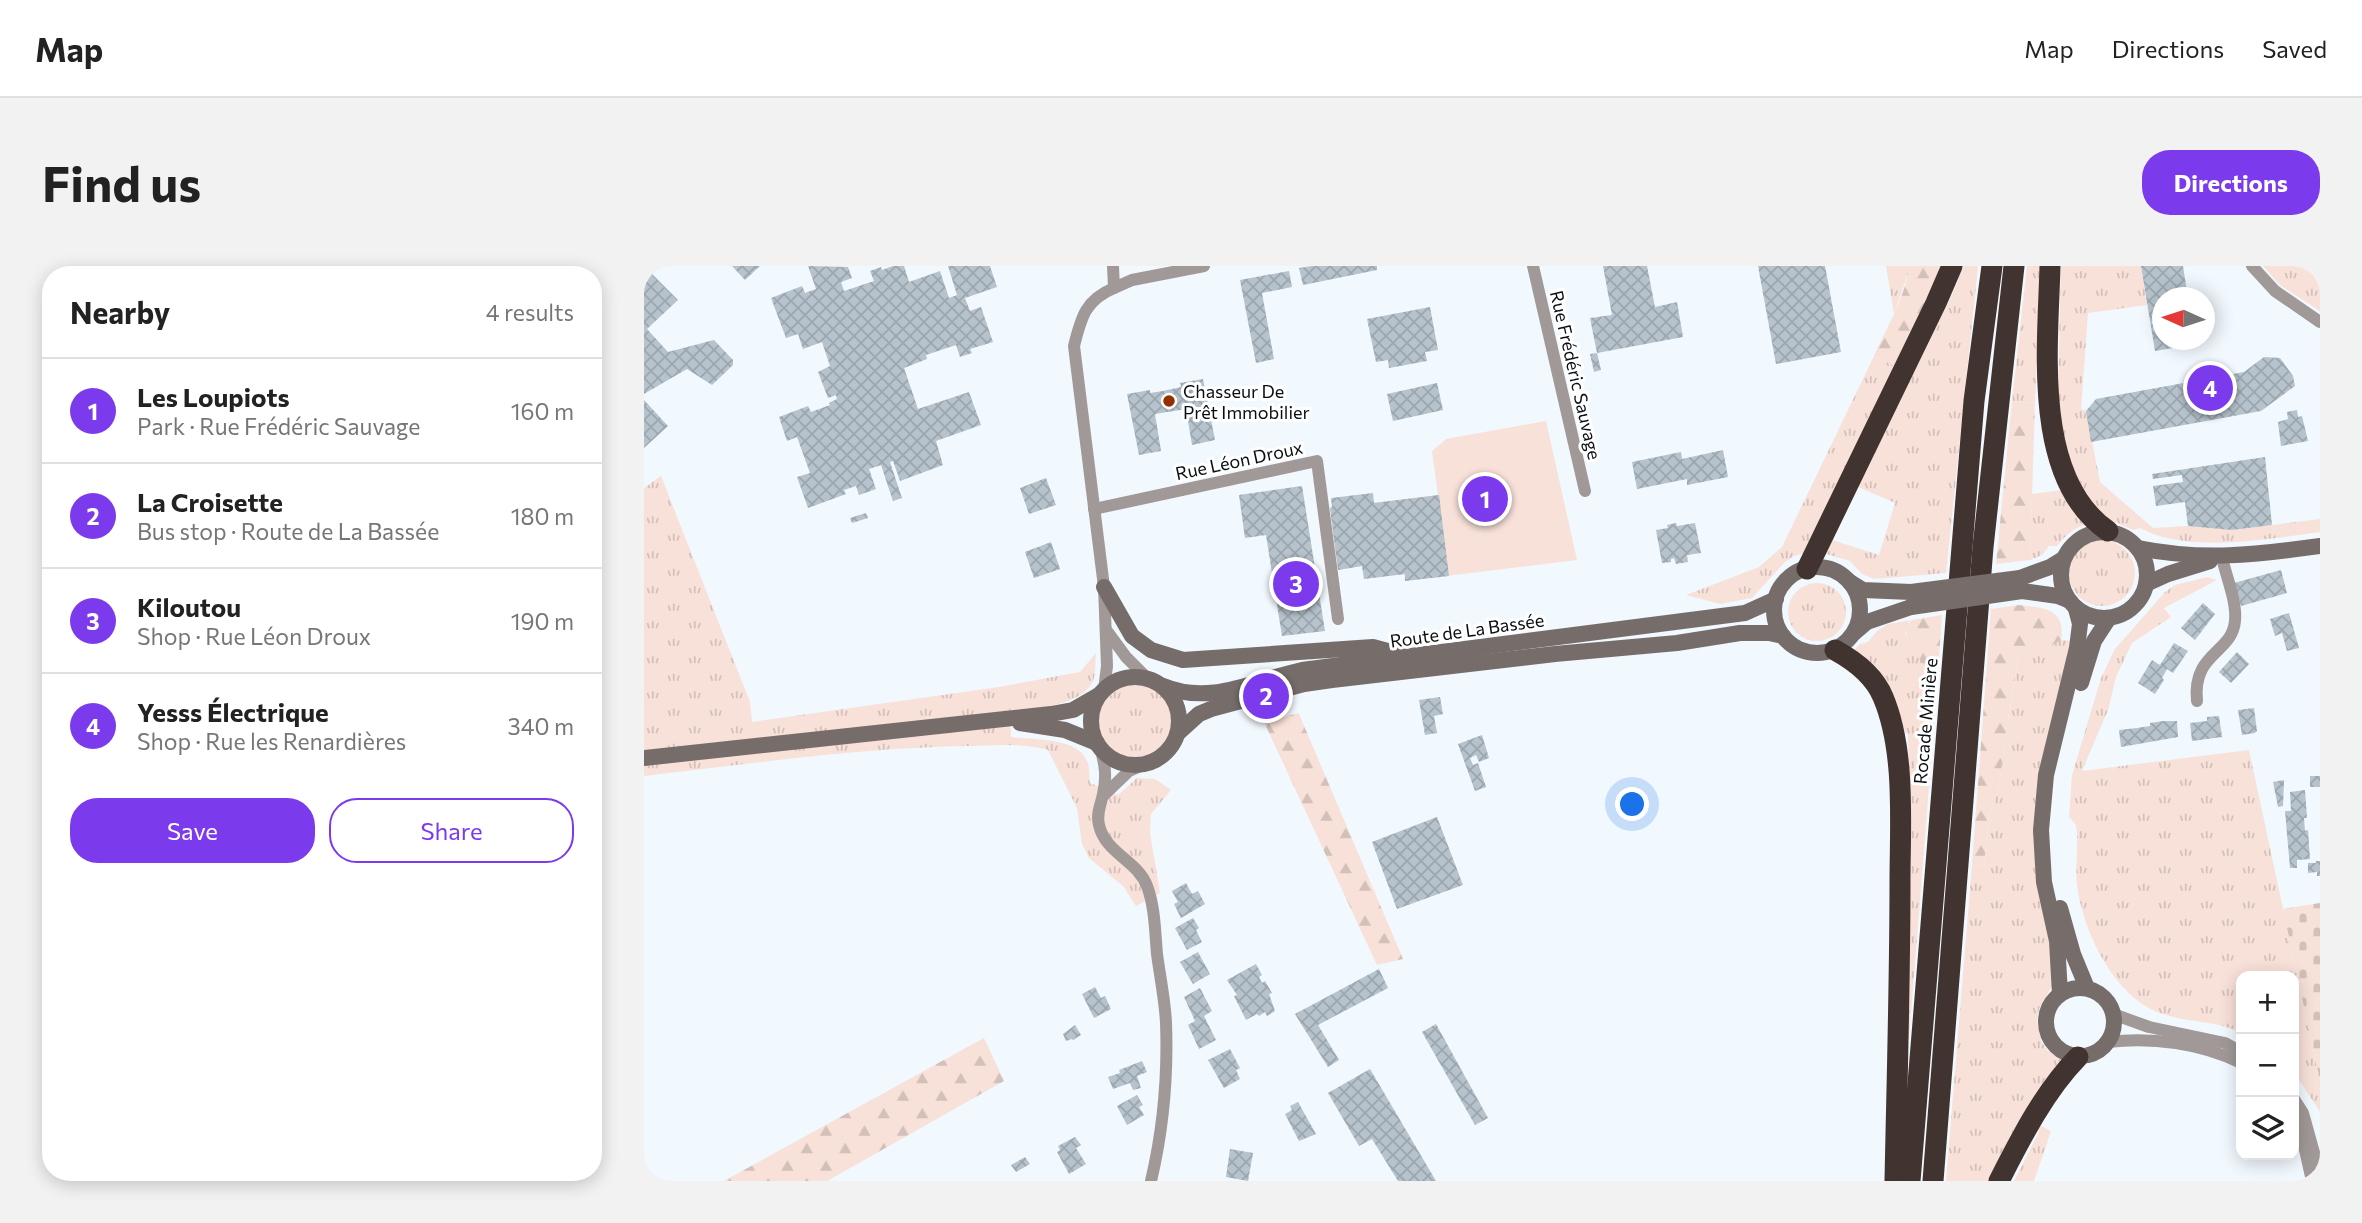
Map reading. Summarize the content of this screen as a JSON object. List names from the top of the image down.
{
  "streets": {
    "highway": ["Rocade Minière"],
    "main road": ["Route de La Bassée"],
    "street": ["Rue Frédéric Sauvage", "Rue Léon Droux"]
  },
  "places": ["Chasseur De Prêt Immobilier"],
  "north": "left",
  "page": {
    "header": "Map",
    "nav": ["Map", "Directions", "Saved"],
    "buttons": [
      "Directions",
      ["Save", "Share"]
    ],
    "title": "Find us",
    "heading": ["Nearby", "4 results"],
    "list": [
      {
        "mark": "1",
        "name": "Les Loupiots",
        "note": "Park · Rue Frédéric Sauvage",
        "value": "160 m"
      },
      {
        "mark": "2",
        "name": "La Croisette",
        "note": "Bus stop · Route de La Bassée",
        "value": "180 m"
      },
      {
        "mark": "3",
        "name": "Kiloutou",
        "note": "Shop · Rue Léon Droux",
        "value": "190 m"
      },
      {
        "mark": "4",
        "name": "Yesss Électrique",
        "note": "Shop · Rue les Renardières",
        "value": "340 m"
      }
    ],
    "pins": [
      "4",
      "1",
      "3",
      "2"
    ],
    "map_buttons": ["+", "−"]
  }
}
